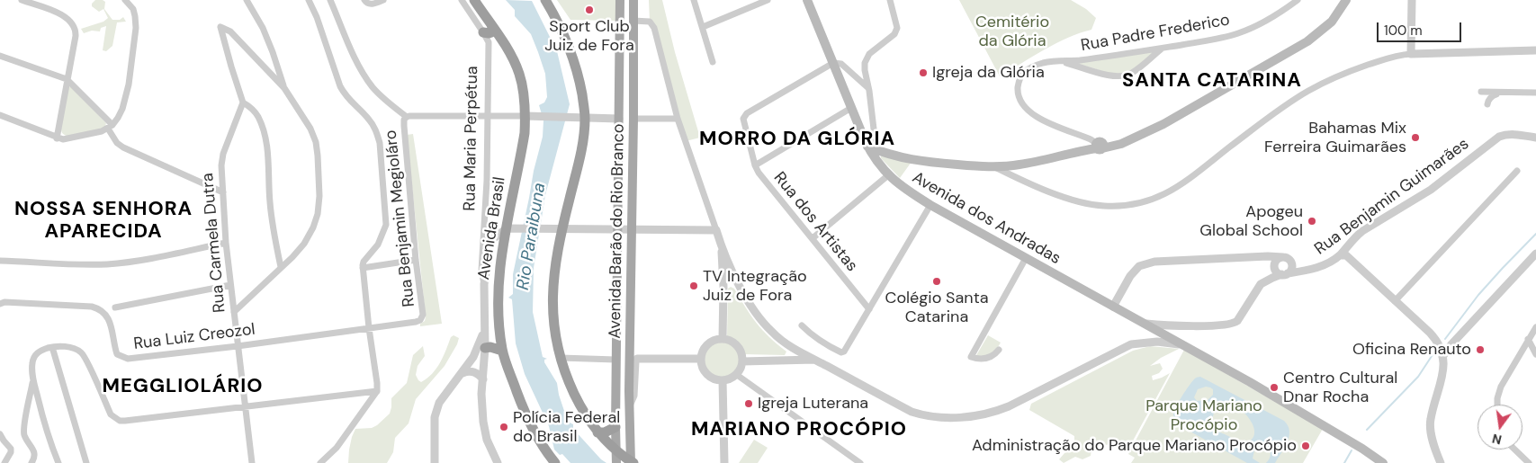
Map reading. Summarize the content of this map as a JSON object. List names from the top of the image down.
{
  "streets": {
    "highway": ["Avenida Brasil"],
    "main road": ["Avenida dos Andradas", "Avenida Barão do Rio Branco"],
    "street": [
      "Rua Padre Frederico",
      "Rua Maria Perpétua",
      "Rua Benjamin Guimarães",
      "Rua Benjamin Megioláro",
      "Rua dos Artistas",
      "Rua Carmela Dutra",
      "Rua Luiz Creozol"
    ]
  },
  "crossings": [
    ["Rua Maria Perpétua", "Avenida Brasil"],
    ["Rua Benjamin Guimarães", "Avenida dos Andradas"],
    ["Rua Benjamin Megioláro", "Rua Luiz Creozol"],
    ["Avenida dos Andradas", "Rua dos Artistas"],
    ["Rua Carmela Dutra", "Rua Luiz Creozol"]
  ],
  "districts": [
    "SANTA CATARINA",
    "MORRO DA GLÓRIA",
    "NOSSA SENHORA APARECIDA",
    "MEGGLIOLÁRIO",
    "MARIANO PROCÓPIO"
  ],
  "water": ["Rio Paraibuna"],
  "parks": ["Cemitério da Glória", "Parque Mariano Procópio"],
  "places": [
    "Sport Club Juiz de Fora",
    "Igreja da Glória",
    "Bahamas Mix Ferreira Guimarães",
    "Apogeu Global School",
    "Colégio Santa Catarina",
    "TV Integração Juiz de Fora",
    "Oficina Renauto",
    "Centro Cultural Dnar Rocha",
    "Igreja Luterana",
    "Polícia Federal do Brasil",
    "Administração do Parque Mariano Procópio"
  ],
  "scale_bar": "100 m",
  "north": "bottom"
}
